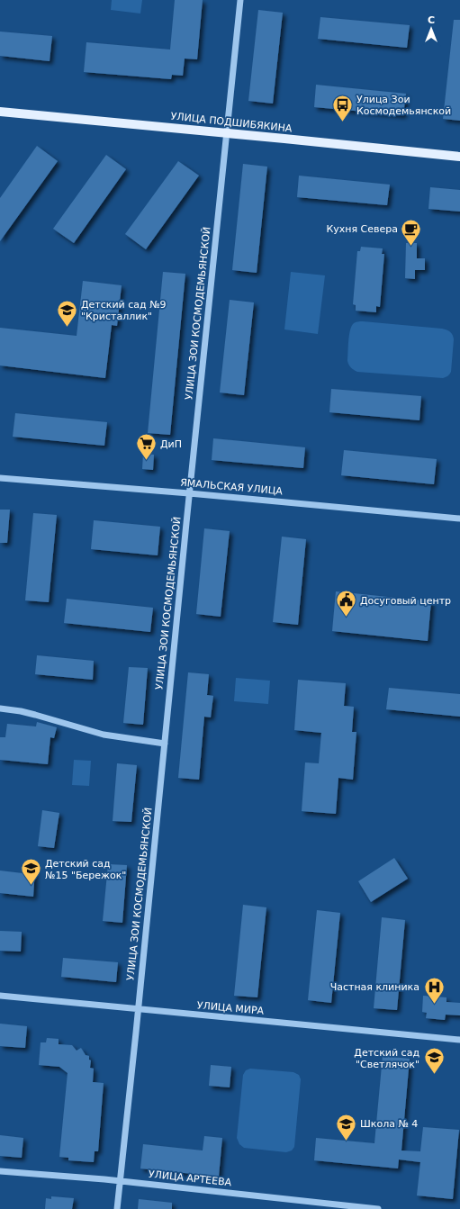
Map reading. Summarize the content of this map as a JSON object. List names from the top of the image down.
{
  "streets": {
    "main road": ["УЛИЦА ПОДШИБЯКИНА"],
    "street": [
      "УЛИЦА ЗОИ КОСМОДЕМЬЯНСКОЙ",
      "ЯМАЛЬСКАЯ УЛИЦА",
      "УЛИЦА МИРА",
      "УЛИЦА АРТЕЕВА"
    ]
  },
  "crossings": [
    ["УЛИЦА ПОДШИБЯКИНА", "УЛИЦА ЗОИ КОСМОДЕМЬЯНСКОЙ"],
    ["УЛИЦА ЗОИ КОСМОДЕМЬЯНСКОЙ", "ЯМАЛЬСКАЯ УЛИЦА"],
    ["УЛИЦА ЗОИ КОСМОДЕМЬЯНСКОЙ", "УЛИЦА МИРА"],
    ["УЛИЦА ЗОИ КОСМОДЕМЬЯНСКОЙ", "УЛИЦА АРТЕЕВА"]
  ],
  "places": {
    "bus stop": ["Улица Зои Космодемьянской"],
    "cafe": ["Кухня Севера"],
    "school or university": [
      "Детский сад №9 \"Кристаллик\"",
      "Детский сад №15 \"Бережок\"",
      "Детский сад \"Светлячок\"",
      "Школа № 4"
    ],
    "supermarket": ["ДиП"],
    "public building": ["Досуговый центр"],
    "hospital": ["Частная клиника"]
  },
  "north": "top"
}
